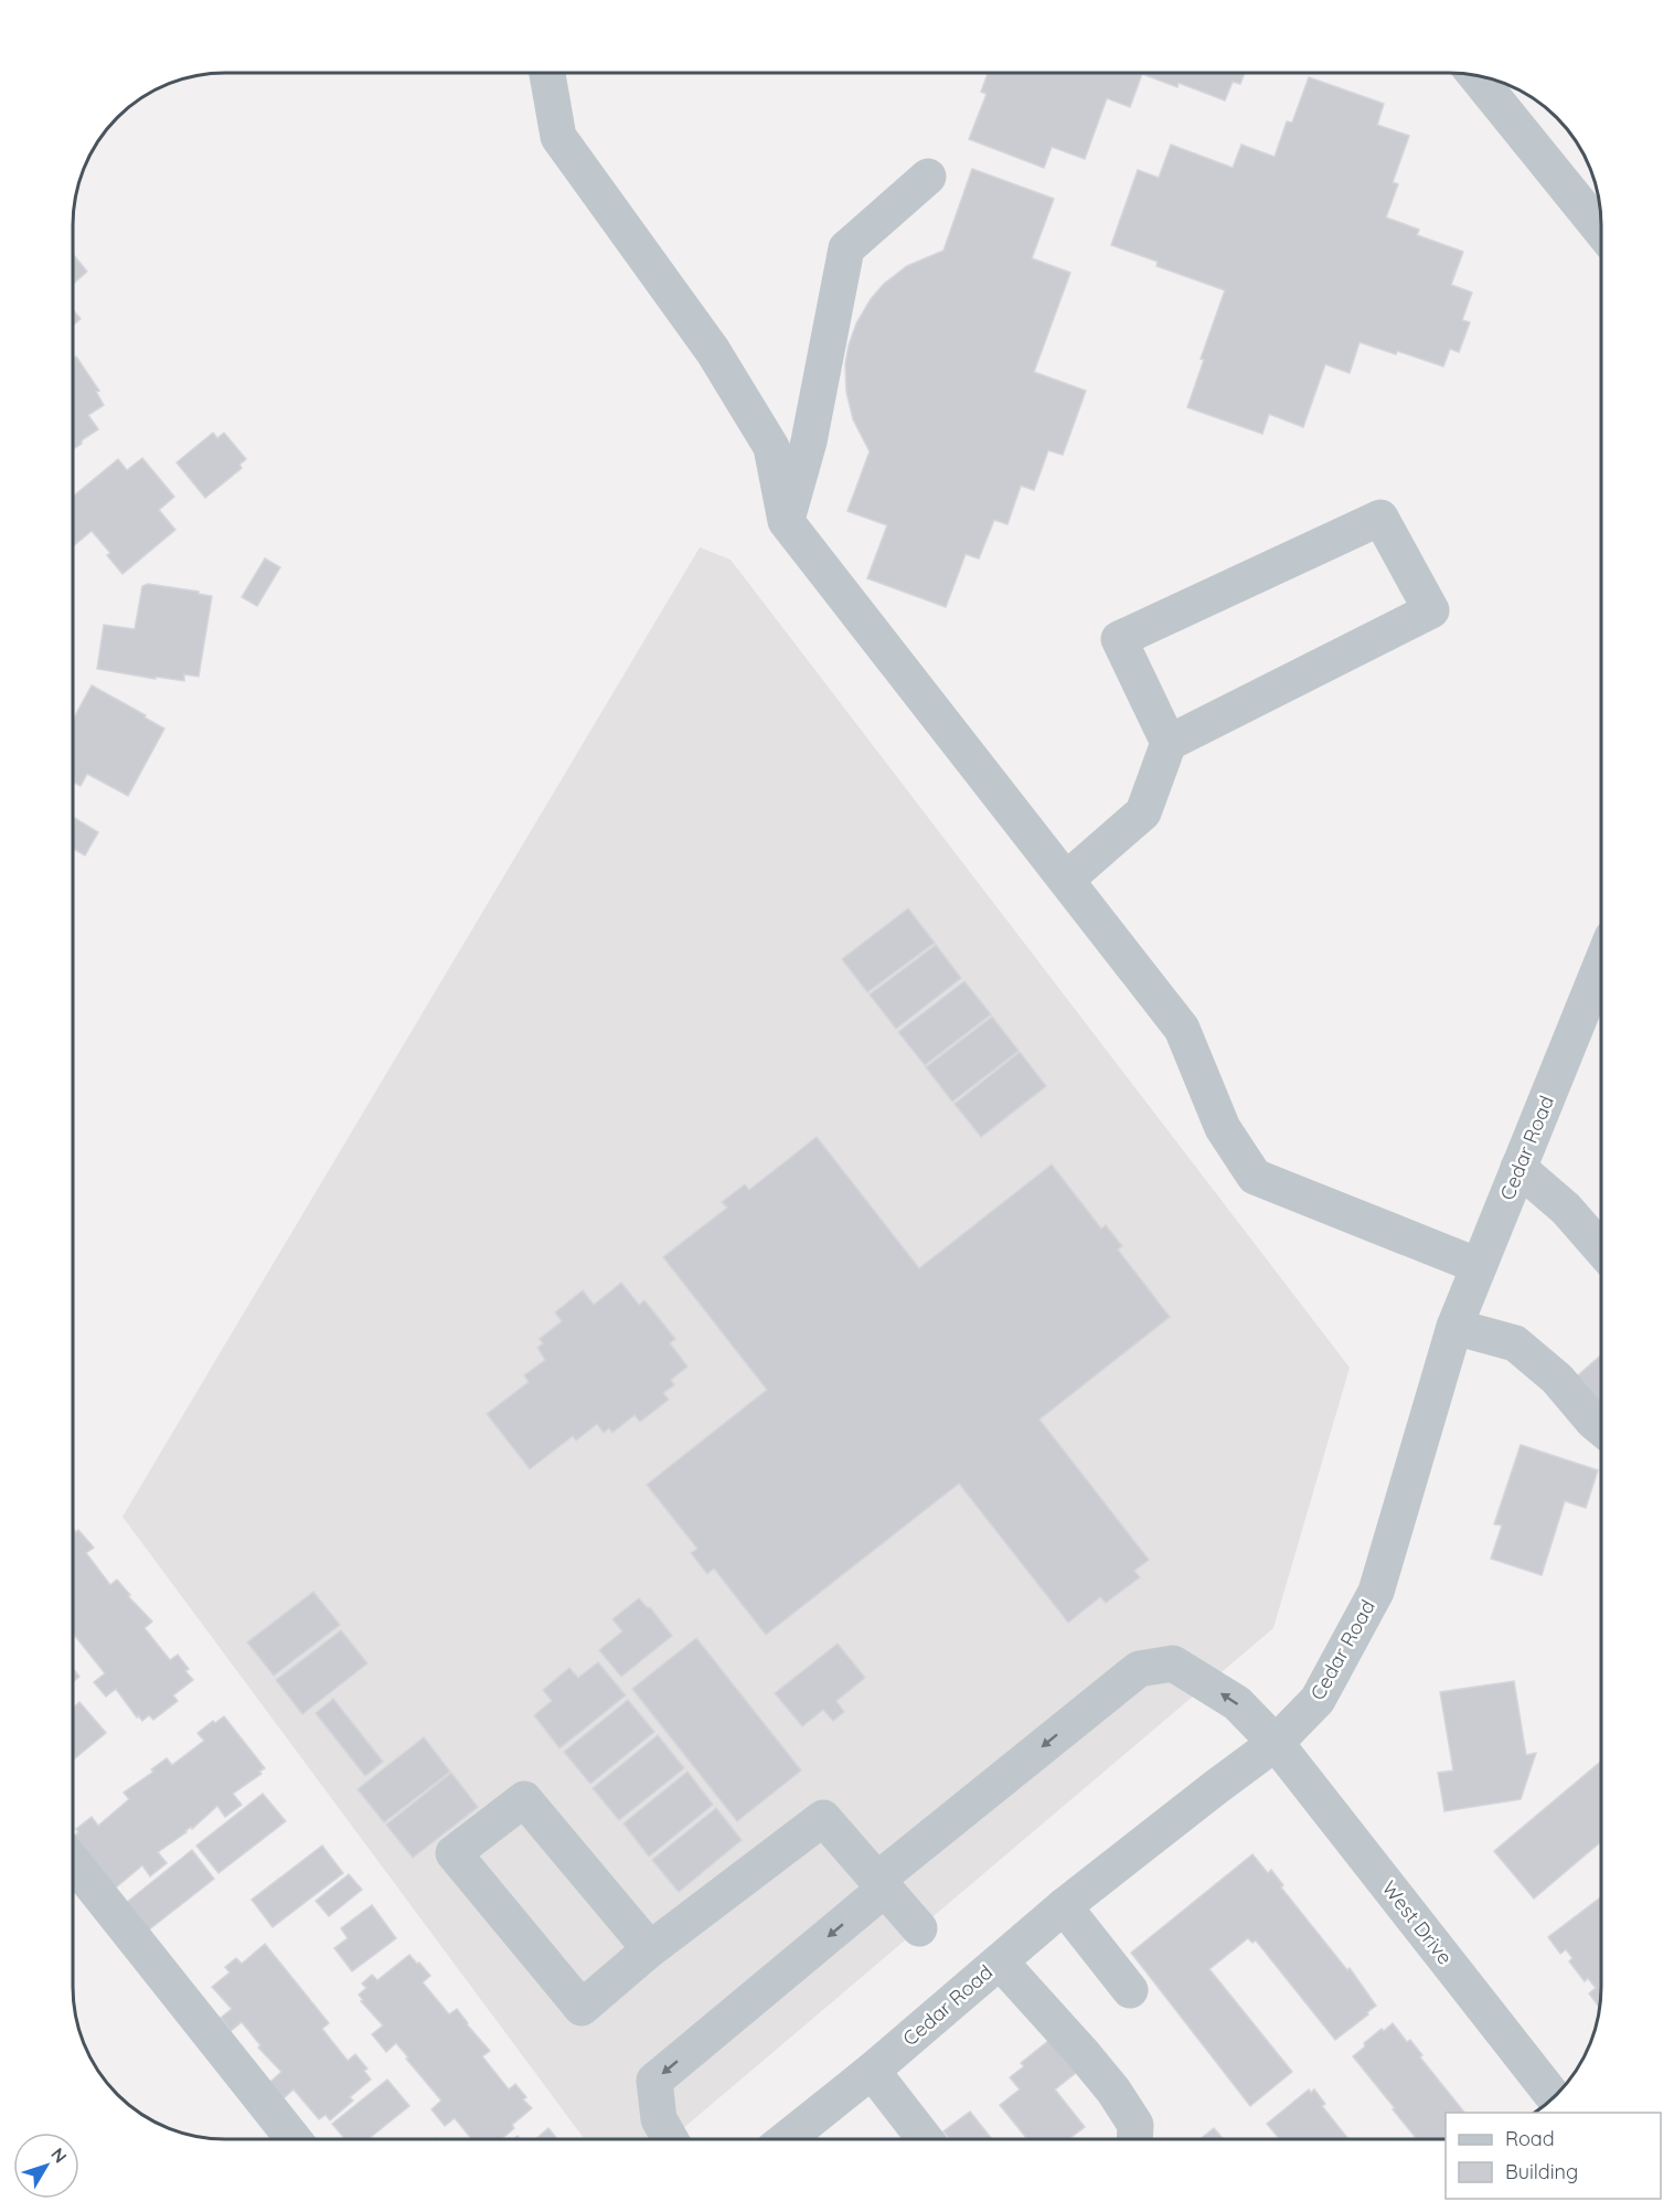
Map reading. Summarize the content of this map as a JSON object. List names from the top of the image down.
{
  "streets": {
    "street": ["Cedar Road", "West Drive"]
  },
  "crossings": [
    ["Cedar Road", "West Drive"]
  ],
  "one_way": ["West Drive"],
  "legend": ["Road", "Building"],
  "north": "top right"
}
